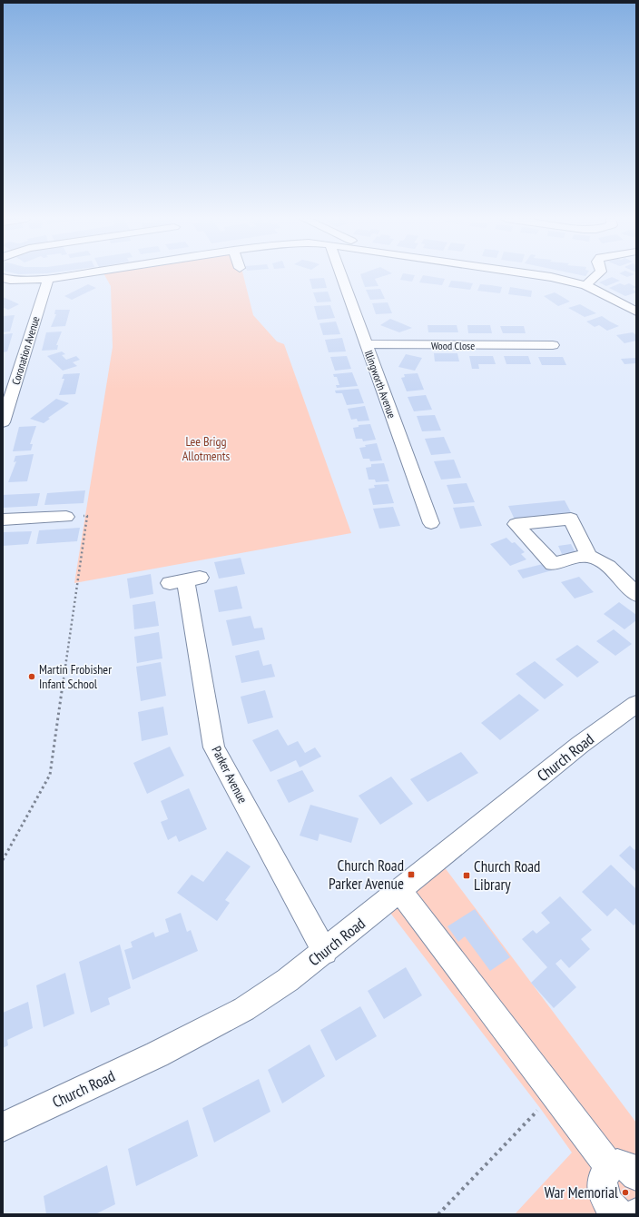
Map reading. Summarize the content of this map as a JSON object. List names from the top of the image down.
{
  "streets": {
    "street": [
      "Wood Close",
      "Coronation Avenue",
      "Illingworth Avenue",
      "Church Road",
      "Parker Avenue"
    ]
  },
  "crossings": [
    ["Wood Close", "Illingworth Avenue"],
    ["Church Road", "Parker Avenue"]
  ],
  "parks": ["Lee Brigg Allotments"],
  "places": {
    "other": ["Martin Frobisher Infant School", "War Memorial"],
    "transit": ["Church Road Parker Avenue", "Church Road Library"]
  }
}
